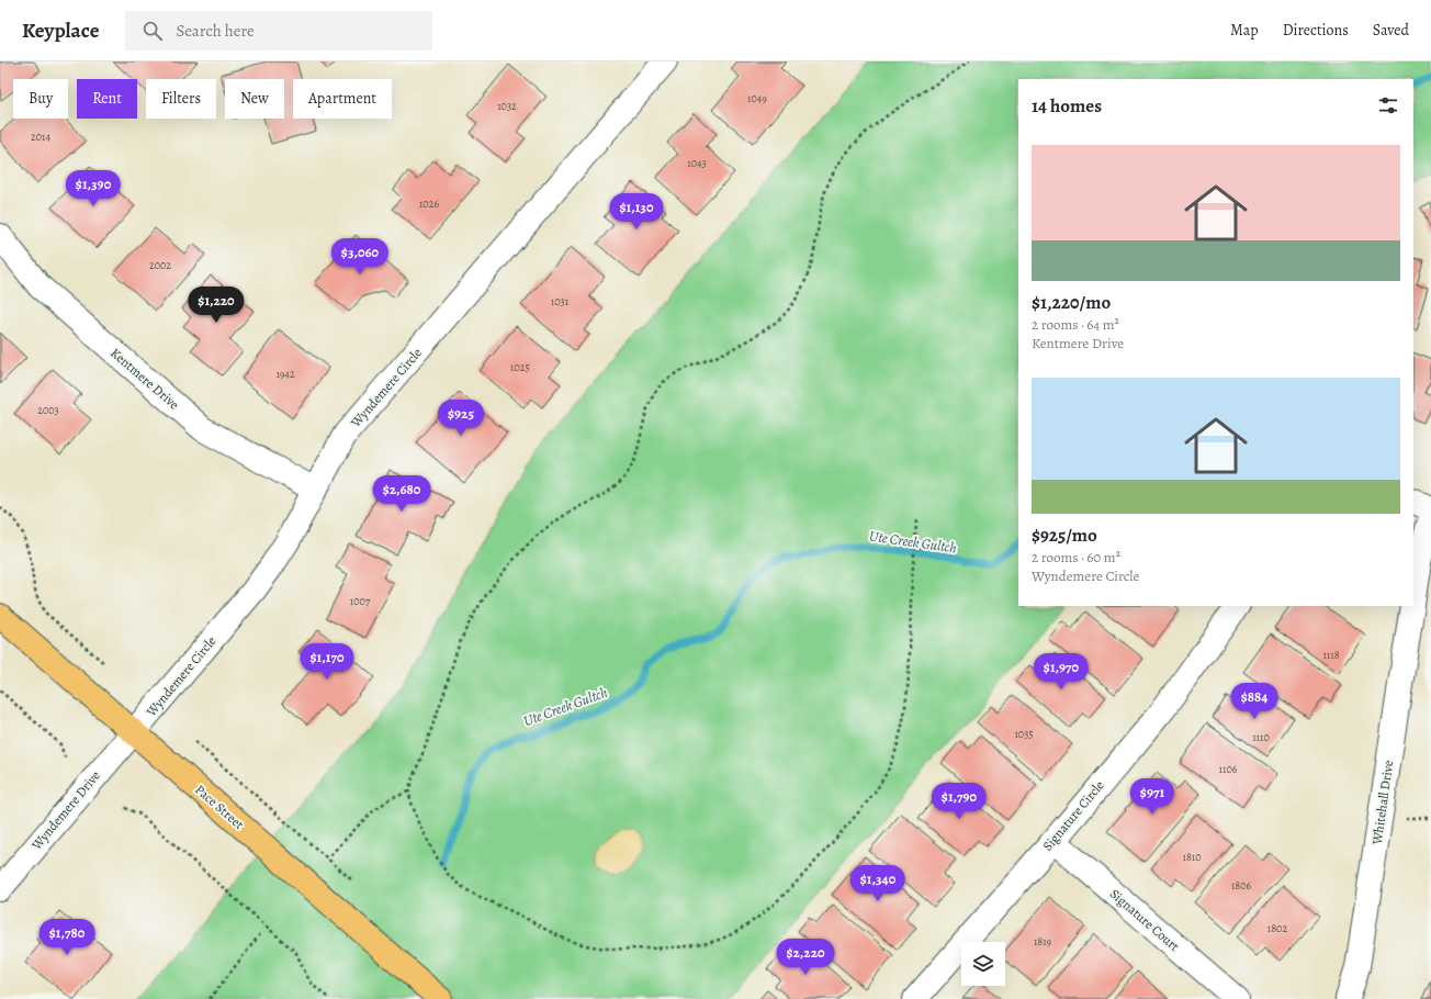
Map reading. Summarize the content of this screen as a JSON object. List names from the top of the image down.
{
  "streets": {
    "main road": ["Pace Street"],
    "street": [
      "Kentmere Drive",
      "Wyndemere Circle",
      "Whitehall Drive",
      "Wyndemere Drive",
      "Signature Circle",
      "Signature Court"
    ]
  },
  "crossings": [
    ["Kentmere Drive", "Wyndemere Circle"],
    ["Wyndemere Circle", "Pace Street"],
    ["Wyndemere Circle", "Wyndemere Drive"],
    ["Pace Street", "Wyndemere Drive"],
    ["Signature Circle", "Signature Court"]
  ],
  "water": ["Ute Creek Gultch"],
  "house_numbers": [
    "1049",
    "1032",
    "2014",
    "1043",
    "1026",
    "2002",
    "1031",
    "1025",
    "1942",
    "2003",
    "1007",
    "1118",
    "1035",
    "1110",
    "1106",
    "1810",
    "1806",
    "1802",
    "1819"
  ],
  "page": {
    "header": "Keyplace",
    "search": "Search here",
    "nav": ["Map", "Directions", "Saved"],
    "chip": [
      "Buy",
      "Rent",
      "Filters",
      "New",
      "Apartment"
    ],
    "heading": "14 homes",
    "list": [
      {
        "name": "$1,220/mo",
        "note": "2 rooms · 64 m² · Kentmere Drive"
      },
      {
        "name": "$925/mo",
        "note": "2 rooms · 60 m² · Wyndemere Circle"
      }
    ],
    "price": [
      "$1,390",
      "$1,130",
      "$3,060",
      "$1,220",
      "$925",
      "$2,680",
      "$1,170",
      "$1,970",
      "$884",
      "$971",
      "$1,790",
      "$1,340",
      "$1,780",
      "$2,220"
    ]
  }
}
